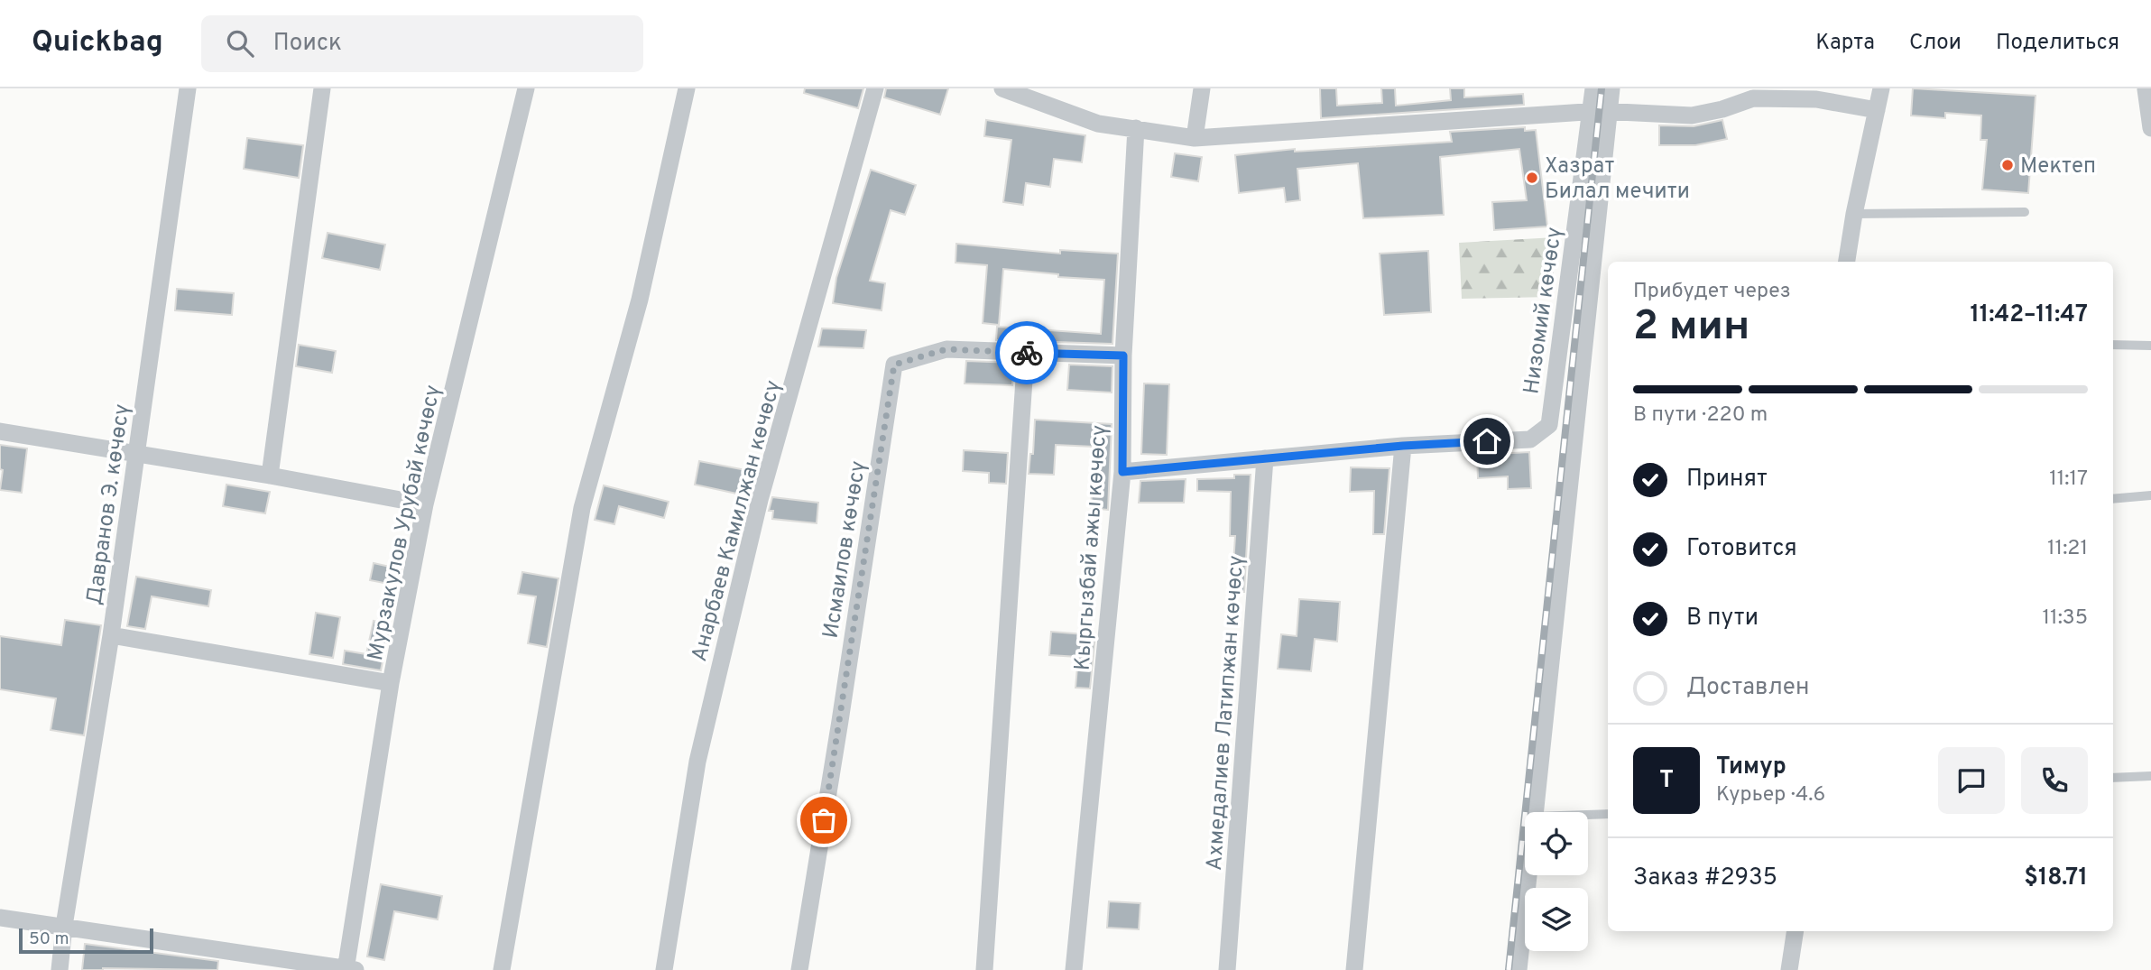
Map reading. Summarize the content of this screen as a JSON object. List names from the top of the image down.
{
  "streets": {
    "street": [
      "Низомий көчөсү",
      "Давранов Э. көчөсү",
      "Анарбаев Камилжан көчөсү",
      "Мурзакулов Урубай көчөсү",
      "Кыргызбай ажы көчөсү",
      "Исмаилов көчөсү",
      "Ахмедалиев Латипжан көчөсү"
    ]
  },
  "crossings": [
    ["Кыргызбай ажы көчөсү", "Исмаилов көчөсү"]
  ],
  "places": ["Мектеп", "Хазрат Билал мечити"],
  "scale_bar": "50 m",
  "page": {
    "header": "Quickbag",
    "search": "Поиск",
    "nav": ["Карта", "Слои", "Поделиться"],
    "heading": ["2 мин", "Прибудет через", "11:42–11:47"],
    "panel": [
      "Тимур",
      "Курьер · 4.6",
      "Заказ #2935",
      "$18.71"
    ],
    "bar": "В пути · 220 m",
    "list": [
      ["Принят", "11:17"],
      ["Готовится", "11:21"],
      ["В пути", "11:35"],
      "Доставлен"
    ],
    "round": "Т",
    "scale": "50 m"
  }
}
